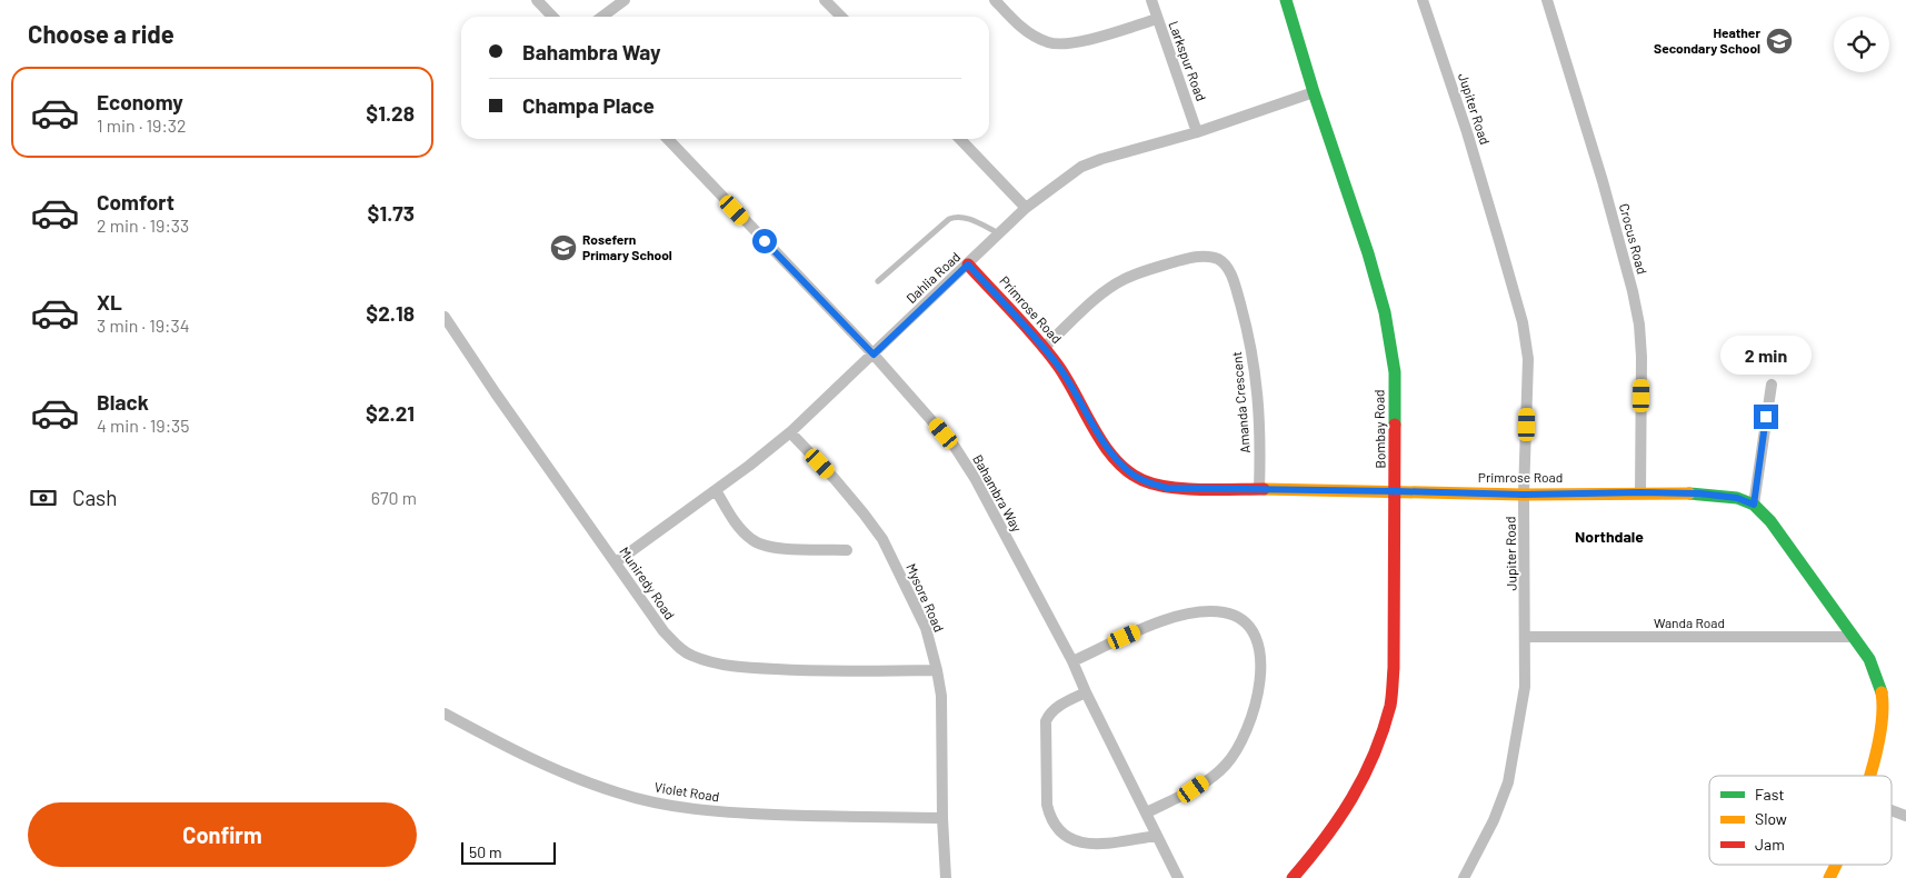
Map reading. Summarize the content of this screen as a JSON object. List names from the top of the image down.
{
  "streets": {
    "street": [
      "Larkspur Road",
      "Jupiter Road",
      "Crocus Road",
      "Dahlia Road",
      "Primrose Road",
      "Amanda Crescent",
      "Bombay Road",
      "Bahambra Way",
      "Muniredy Road",
      "Mysore Road",
      "Wanda Road",
      "Violet Road"
    ]
  },
  "crossings": [
    ["Larkspur Road", "Dahlia Road"],
    ["Jupiter Road", "Primrose Road"],
    ["Jupiter Road", "Wanda Road"],
    ["Crocus Road", "Primrose Road"],
    ["Dahlia Road", "Primrose Road"],
    ["Dahlia Road", "Bombay Road"],
    ["Dahlia Road", "Bahambra Way"],
    ["Dahlia Road", "Muniredy Road"],
    ["Dahlia Road", "Mysore Road"],
    ["Primrose Road", "Amanda Crescent"],
    ["Primrose Road", "Bombay Road"],
    ["Primrose Road", "Wanda Road"],
    ["Muniredy Road", "Mysore Road"],
    ["Mysore Road", "Violet Road"]
  ],
  "districts": ["Northdale"],
  "places": {
    "school or university": ["Heather Secondary School", "Rosefern Primary School"]
  },
  "legend": ["Fast", "Slow", "Jam"],
  "scale_bar": "50 m",
  "page": {
    "heading": "Choose a ride",
    "banner": ["Bahambra Way", "Champa Place"],
    "list": [
      {
        "name": "Economy",
        "note": "1 min · 19:32",
        "value": "$1.28"
      },
      {
        "name": "Comfort",
        "note": "2 min · 19:33",
        "value": "$1.73"
      },
      {
        "name": "XL",
        "note": "3 min · 19:34",
        "value": "$2.18"
      },
      {
        "name": "Black",
        "note": "4 min · 19:35",
        "value": "$2.21"
      }
    ],
    "bubble": "2 min",
    "pay": ["Cash", "670 m"],
    "buttons": "Confirm",
    "scale": "50 m"
  }
}
